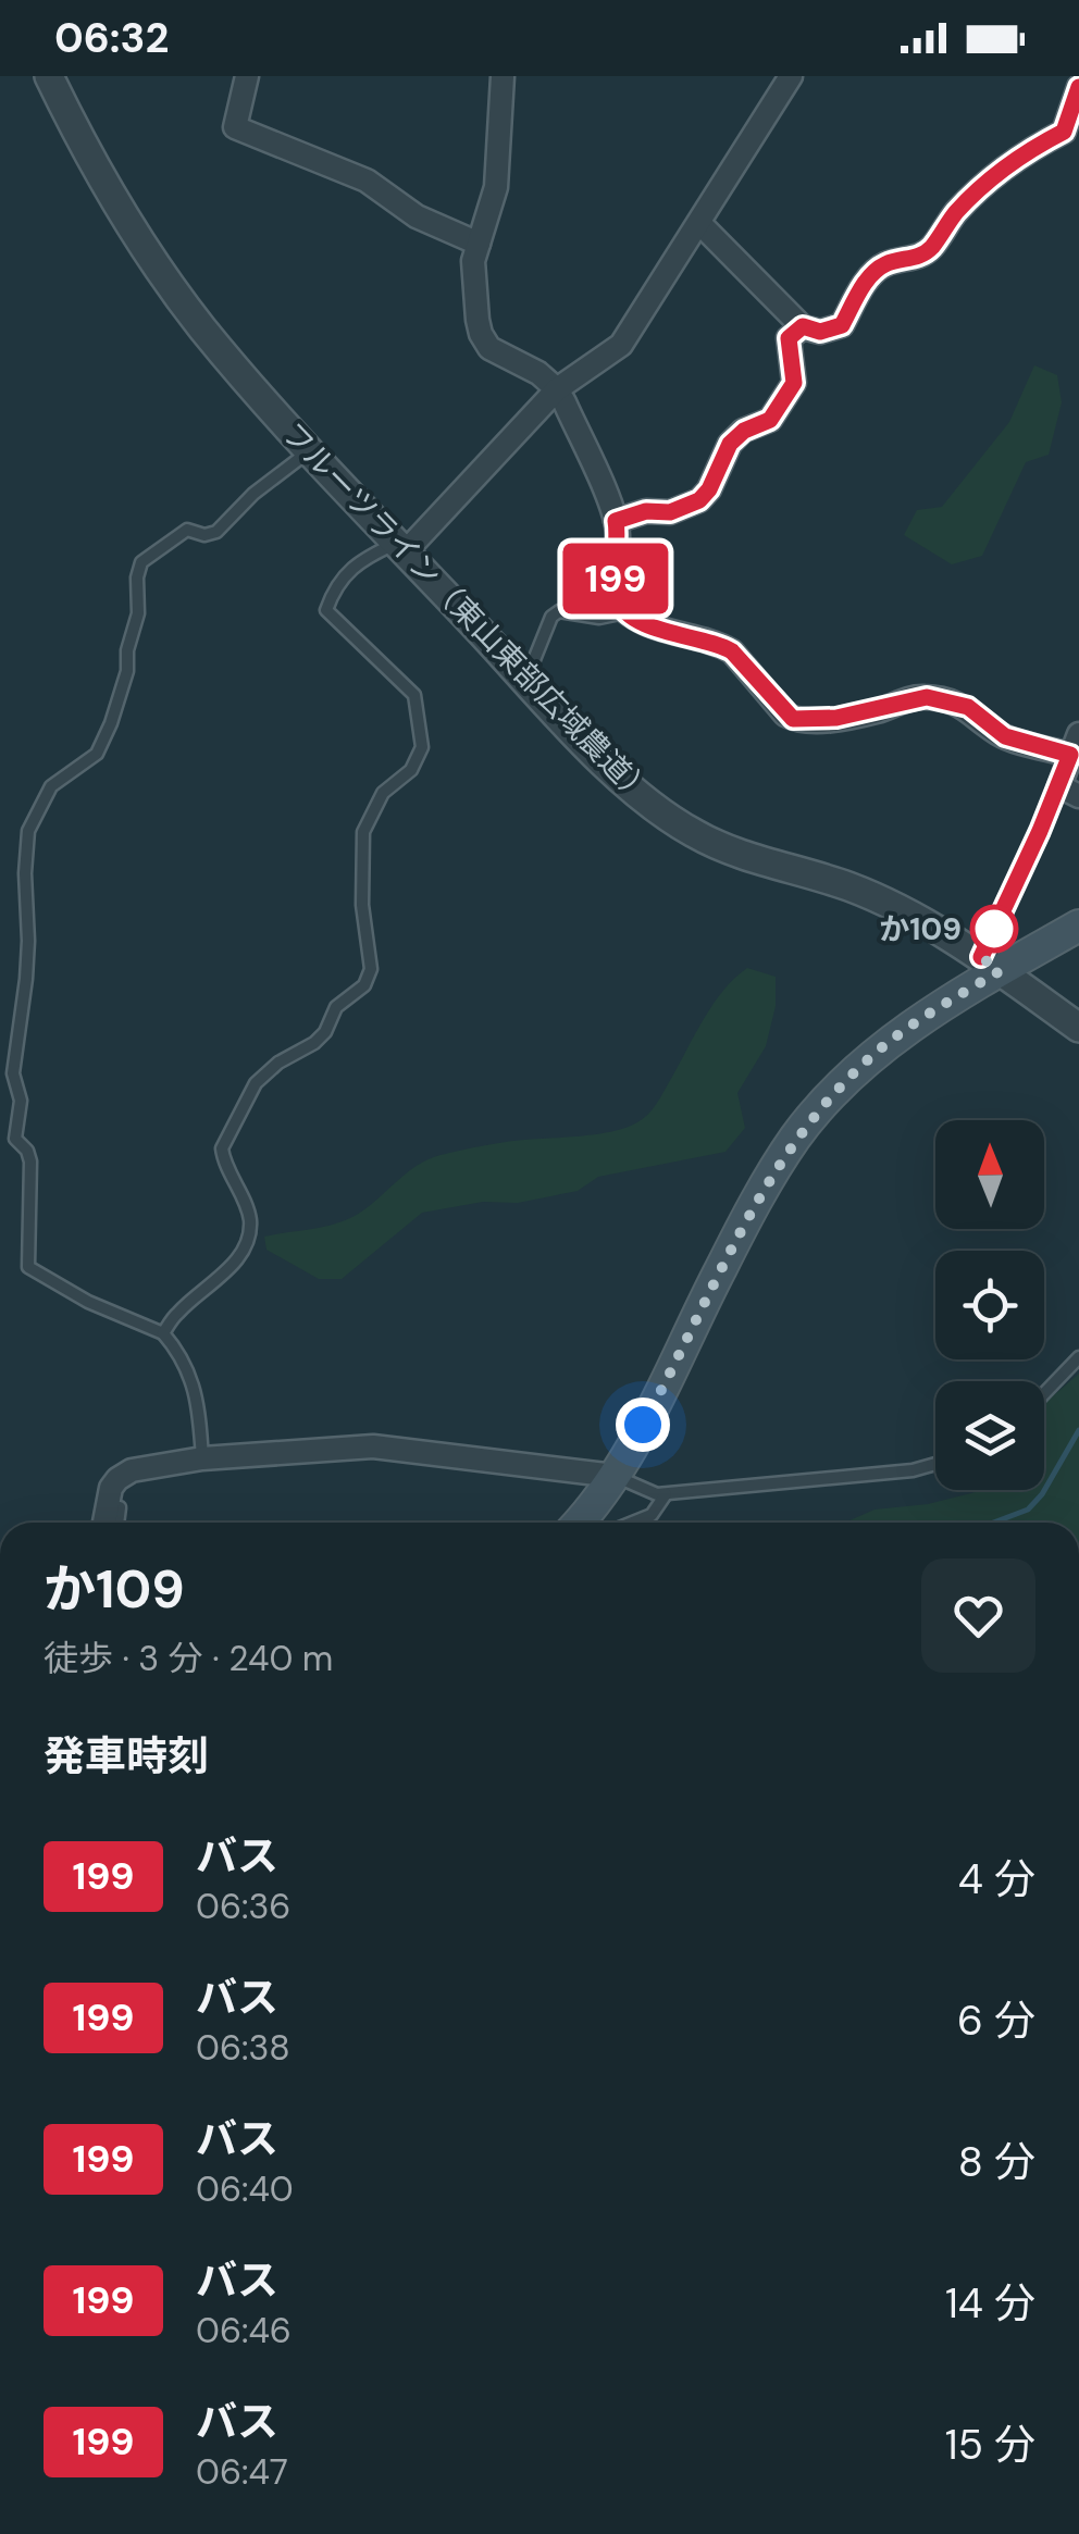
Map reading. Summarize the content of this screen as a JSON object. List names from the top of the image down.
{
  "streets": {
    "street": ["フルーツライン（東山東部広域農道）"]
  },
  "places": ["か109"],
  "lines": ["bus line 199"],
  "north": "top",
  "page": {
    "status": "06:32",
    "on_map": "199",
    "heading": [
      ["か109", "徒歩 · 3 分 · 240 m"],
      "発車時刻"
    ],
    "list": [
      {
        "mark": "199",
        "name": "バス",
        "note": "06:36",
        "value": "4 分"
      },
      {
        "mark": "199",
        "name": "バス",
        "note": "06:38",
        "value": "6 分"
      },
      {
        "mark": "199",
        "name": "バス",
        "note": "06:40",
        "value": "8 分"
      },
      {
        "mark": "199",
        "name": "バス",
        "note": "06:46",
        "value": "14 分"
      },
      {
        "mark": "199",
        "name": "バス",
        "note": "06:47",
        "value": "15 分"
      }
    ]
  }
}
